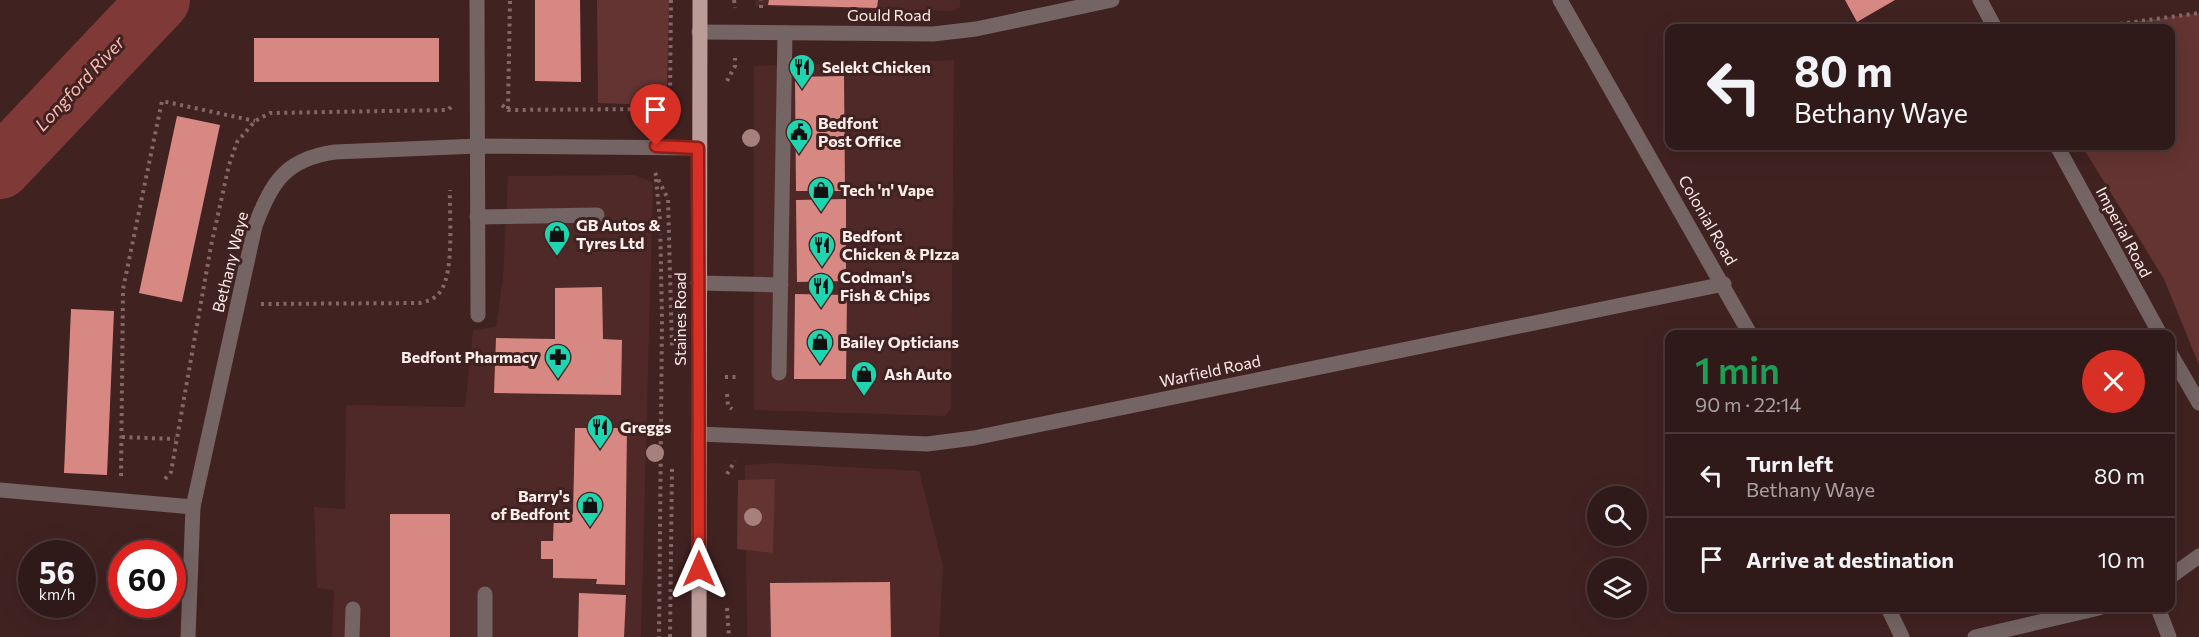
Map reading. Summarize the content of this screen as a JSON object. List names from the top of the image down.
{
  "streets": {
    "main road": ["Staines Road"],
    "street": [
      "Gould Road",
      "Colonial Road",
      "Imperial Road",
      "Bethany Waye",
      "Warfield Road"
    ]
  },
  "crossings": [
    ["Gould Road", "Staines Road"],
    ["Colonial Road", "Warfield Road"],
    ["Bethany Waye", "Staines Road"],
    ["Staines Road", "Warfield Road"]
  ],
  "water": ["Longford River"],
  "places": {
    "restaurant": [
      "Selekt Chicken",
      "Bedfont Chicken & PIzza",
      "Codman's Fish & Chips",
      "Greggs"
    ],
    "public building": ["Bedfont Post Office"],
    "shop": [
      "Tech 'n' Vape",
      "GB Autos & Tyres Ltd",
      "Bailey Opticians",
      "Ash Auto",
      "Barry's of Bedfont"
    ],
    "pharmacy": ["Bedfont Pharmacy"]
  },
  "page": {
    "turn": ["80 m", "Bethany Waye"],
    "heading": ["1 min", "90 m · 22:14"],
    "list": [
      {
        "name": "Turn left",
        "note": "Bethany Waye",
        "value": "80 m"
      },
      {
        "name": "Arrive at destination",
        "value": "10 m"
      }
    ],
    "speed": "56 km/h",
    "limit": "60"
  }
}
